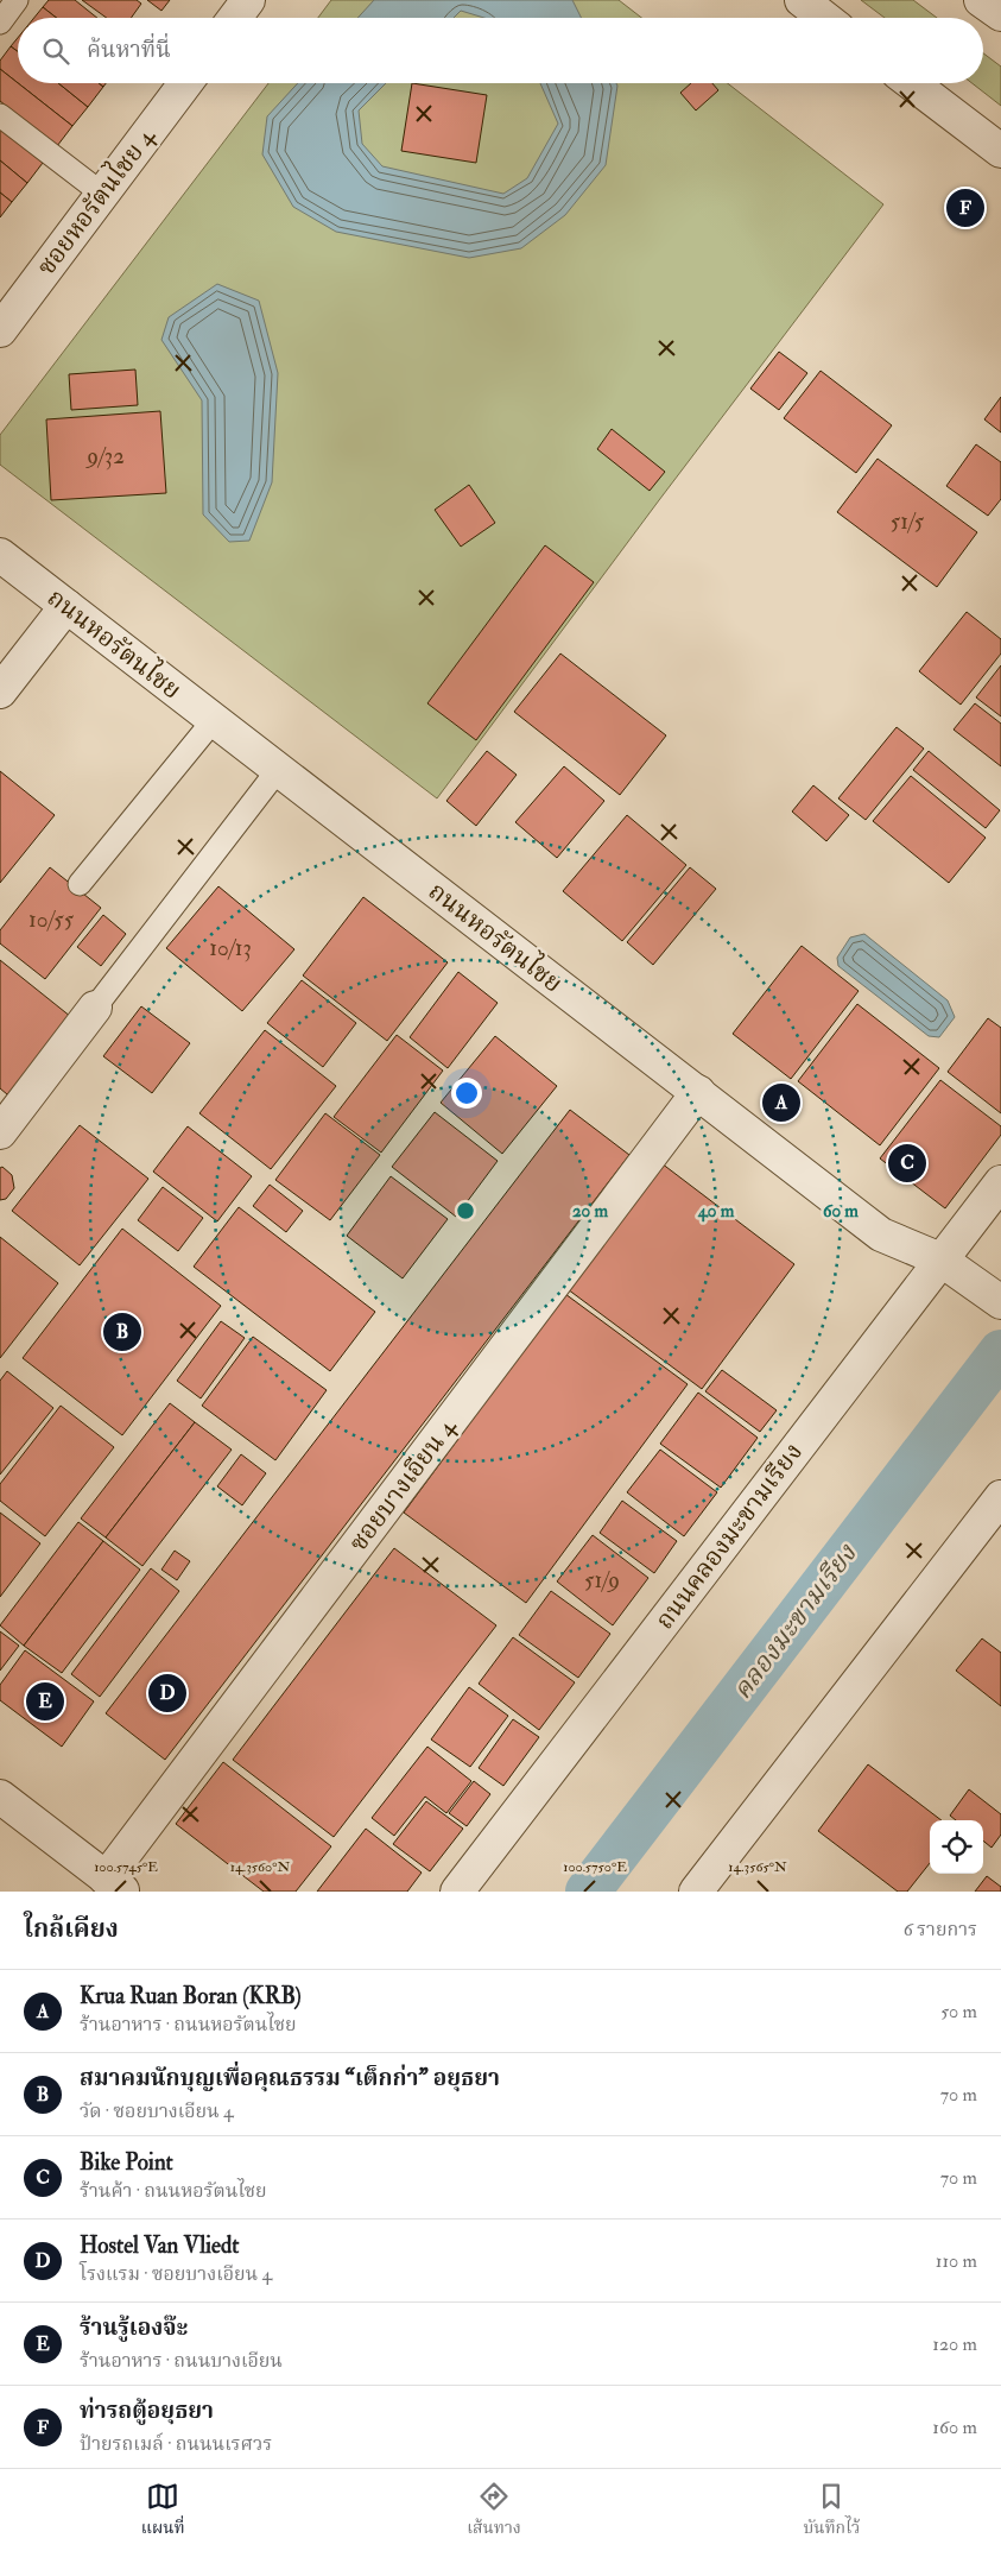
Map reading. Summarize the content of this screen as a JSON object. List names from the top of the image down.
{
  "streets": {
    "street": [
      "ซอยหอรัตนไชย 4",
      "ถนนหอรัตนไชย",
      "ซอยบางเอียน 4",
      "ถนนคลองมะขามเรียง"
    ]
  },
  "crossings": [
    ["ถนนหอรัตนไชย", "ซอยบางเอียน 4"],
    ["ถนนหอรัตนไชย", "ถนนคลองมะขามเรียง"]
  ],
  "water": ["คลองมะขามเรียง"],
  "house_numbers": [
    "9/32",
    "51/5",
    "10/55",
    "10/13",
    "51/9"
  ],
  "page": {
    "search": "ค้นหาที่นี่",
    "pins": [
      "F",
      "A",
      "C",
      "B",
      "D",
      "E"
    ],
    "heading": ["ใกล้เคียง", "6 รายการ"],
    "list": [
      {
        "mark": "A",
        "name": "Krua Ruan Boran (KRB)",
        "note": "ร้านอาหาร · ถนนหอรัตนไชย",
        "value": "50 m"
      },
      {
        "mark": "B",
        "name": "สมาคมนักบุญเพื่อคุณธรรม “เต็กก่า” อยุธยา",
        "note": "วัด · ซอยบางเอียน 4",
        "value": "70 m"
      },
      {
        "mark": "C",
        "name": "Bike Point",
        "note": "ร้านค้า · ถนนหอรัตนไชย",
        "value": "70 m"
      },
      {
        "mark": "D",
        "name": "Hostel Van Vliedt",
        "note": "โรงแรม · ซอยบางเอียน 4",
        "value": "110 m"
      },
      {
        "mark": "E",
        "name": "ร้านรู้เองจ๊ะ",
        "note": "ร้านอาหาร · ถนนบางเอียน",
        "value": "120 m"
      },
      {
        "mark": "F",
        "name": "ท่ารถตู้อยุธยา",
        "note": "ป้ายรถเมล์ · ถนนนเรศวร",
        "value": "160 m"
      }
    ],
    "nav": ["แผนที่", "เส้นทาง", "บันทึกไว้"]
  },
  "coordinates": [
    "100.5745°E",
    "100.5750°E",
    "14.3560°N",
    "14.3565°N"
  ],
  "rings": ["20 m", "40 m", "60 m"]
}
